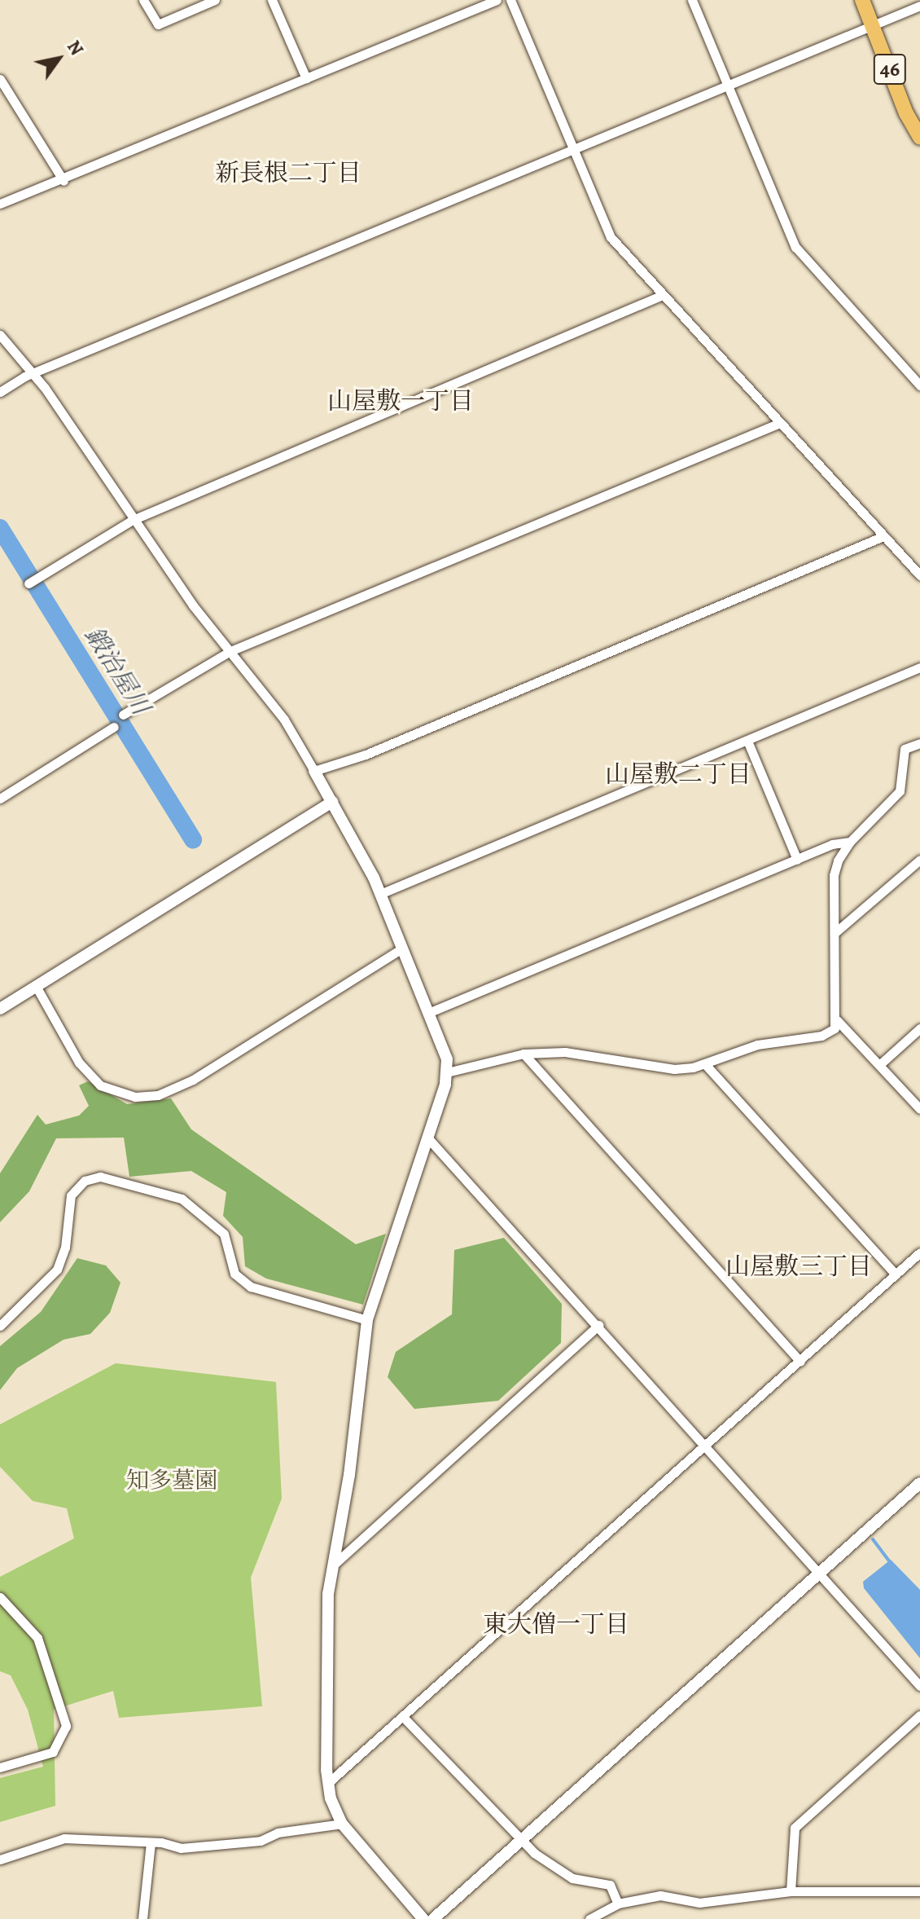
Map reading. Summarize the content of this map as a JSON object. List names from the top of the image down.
{
  "streets": {
    "main road": ["46"]
  },
  "districts": [
    "新長根二丁目",
    "山屋敷一丁目",
    "山屋敷二丁目",
    "山屋敷三丁目",
    "東大僧一丁目"
  ],
  "water": ["鍛治屋川"],
  "parks": ["知多墓園"],
  "north": "top right"
}
